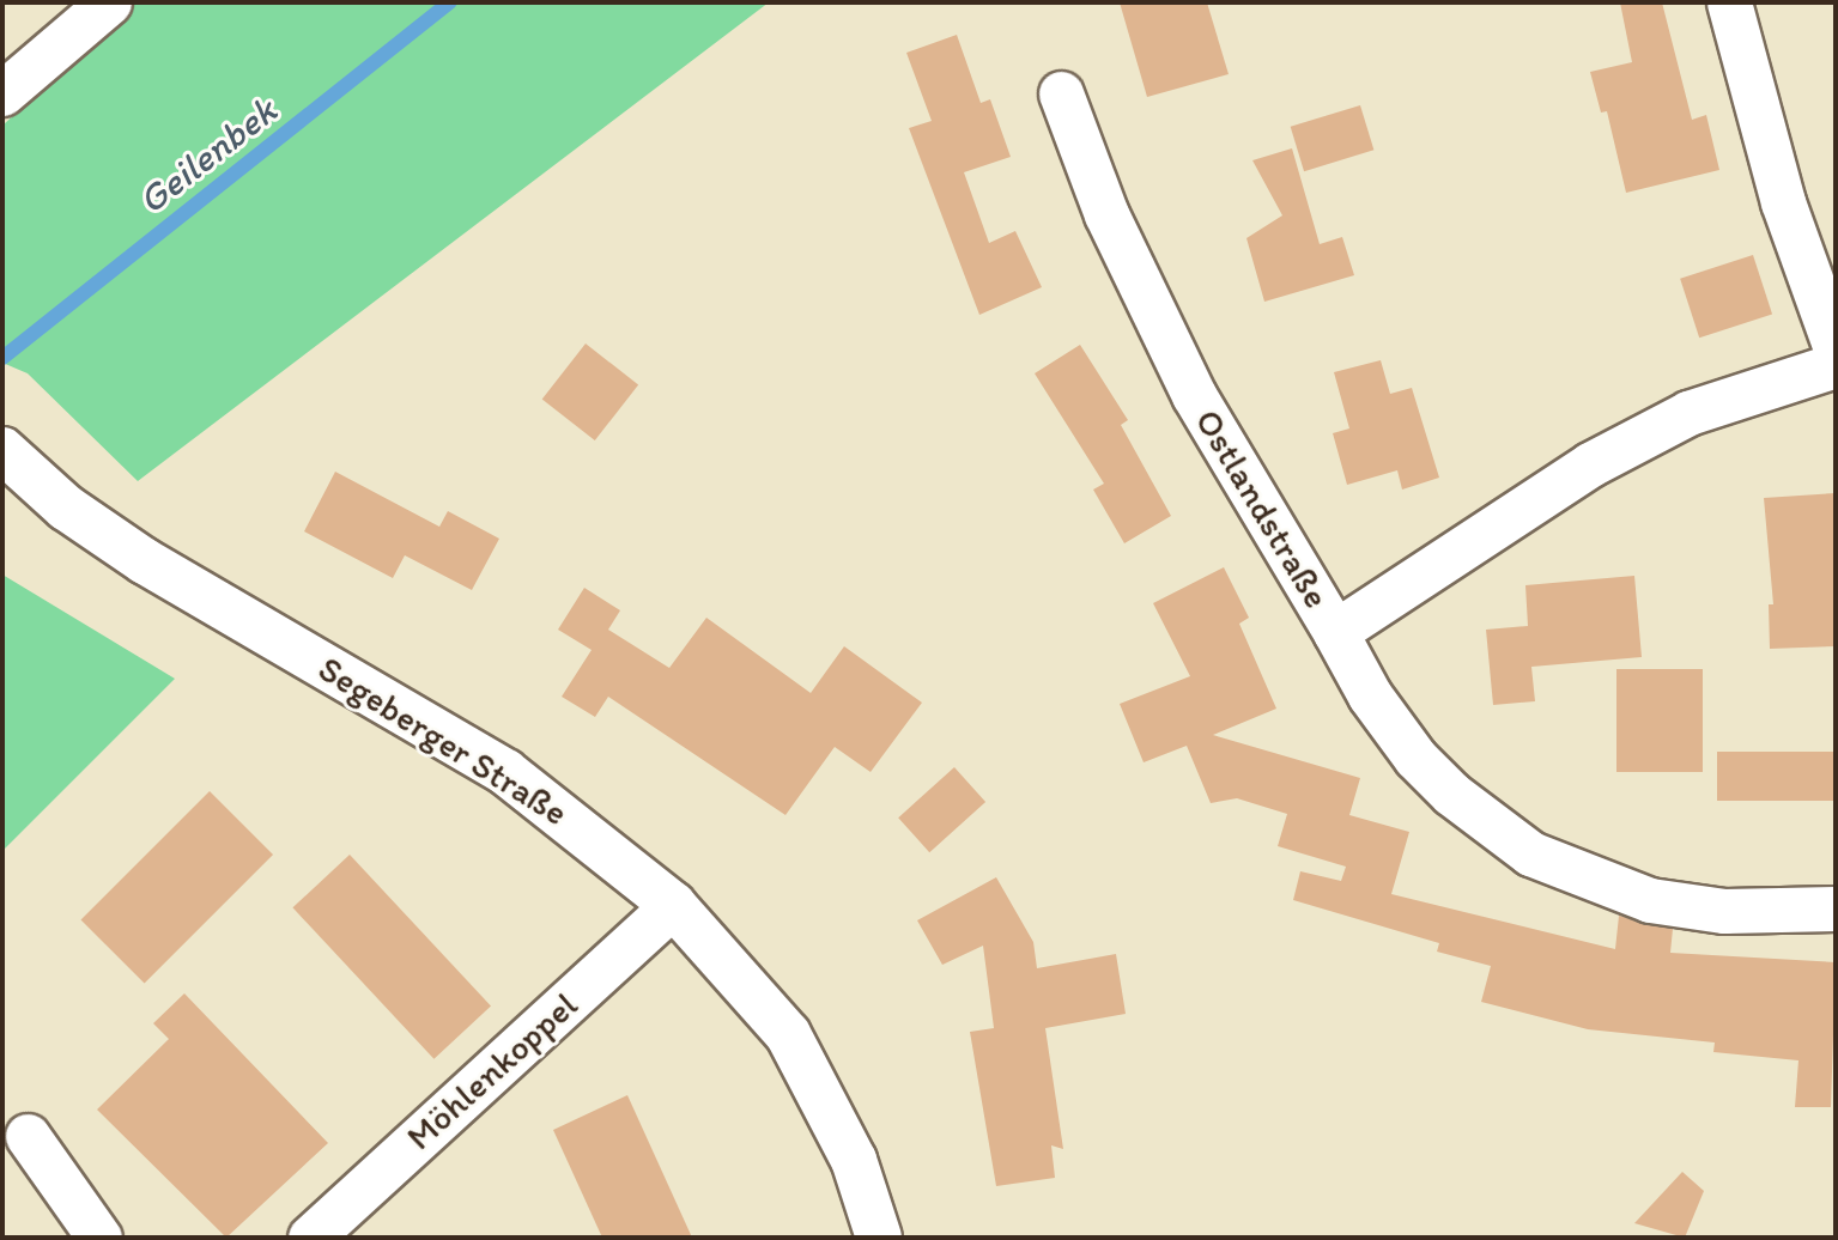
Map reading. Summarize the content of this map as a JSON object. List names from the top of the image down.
{
  "streets": {
    "main road": ["Segeberger Straße"],
    "street": ["Ostlandstraße", "Möhlenkoppel"]
  },
  "crossings": [
    ["Segeberger Straße", "Möhlenkoppel"]
  ],
  "water": ["Geilenbek"]
}
